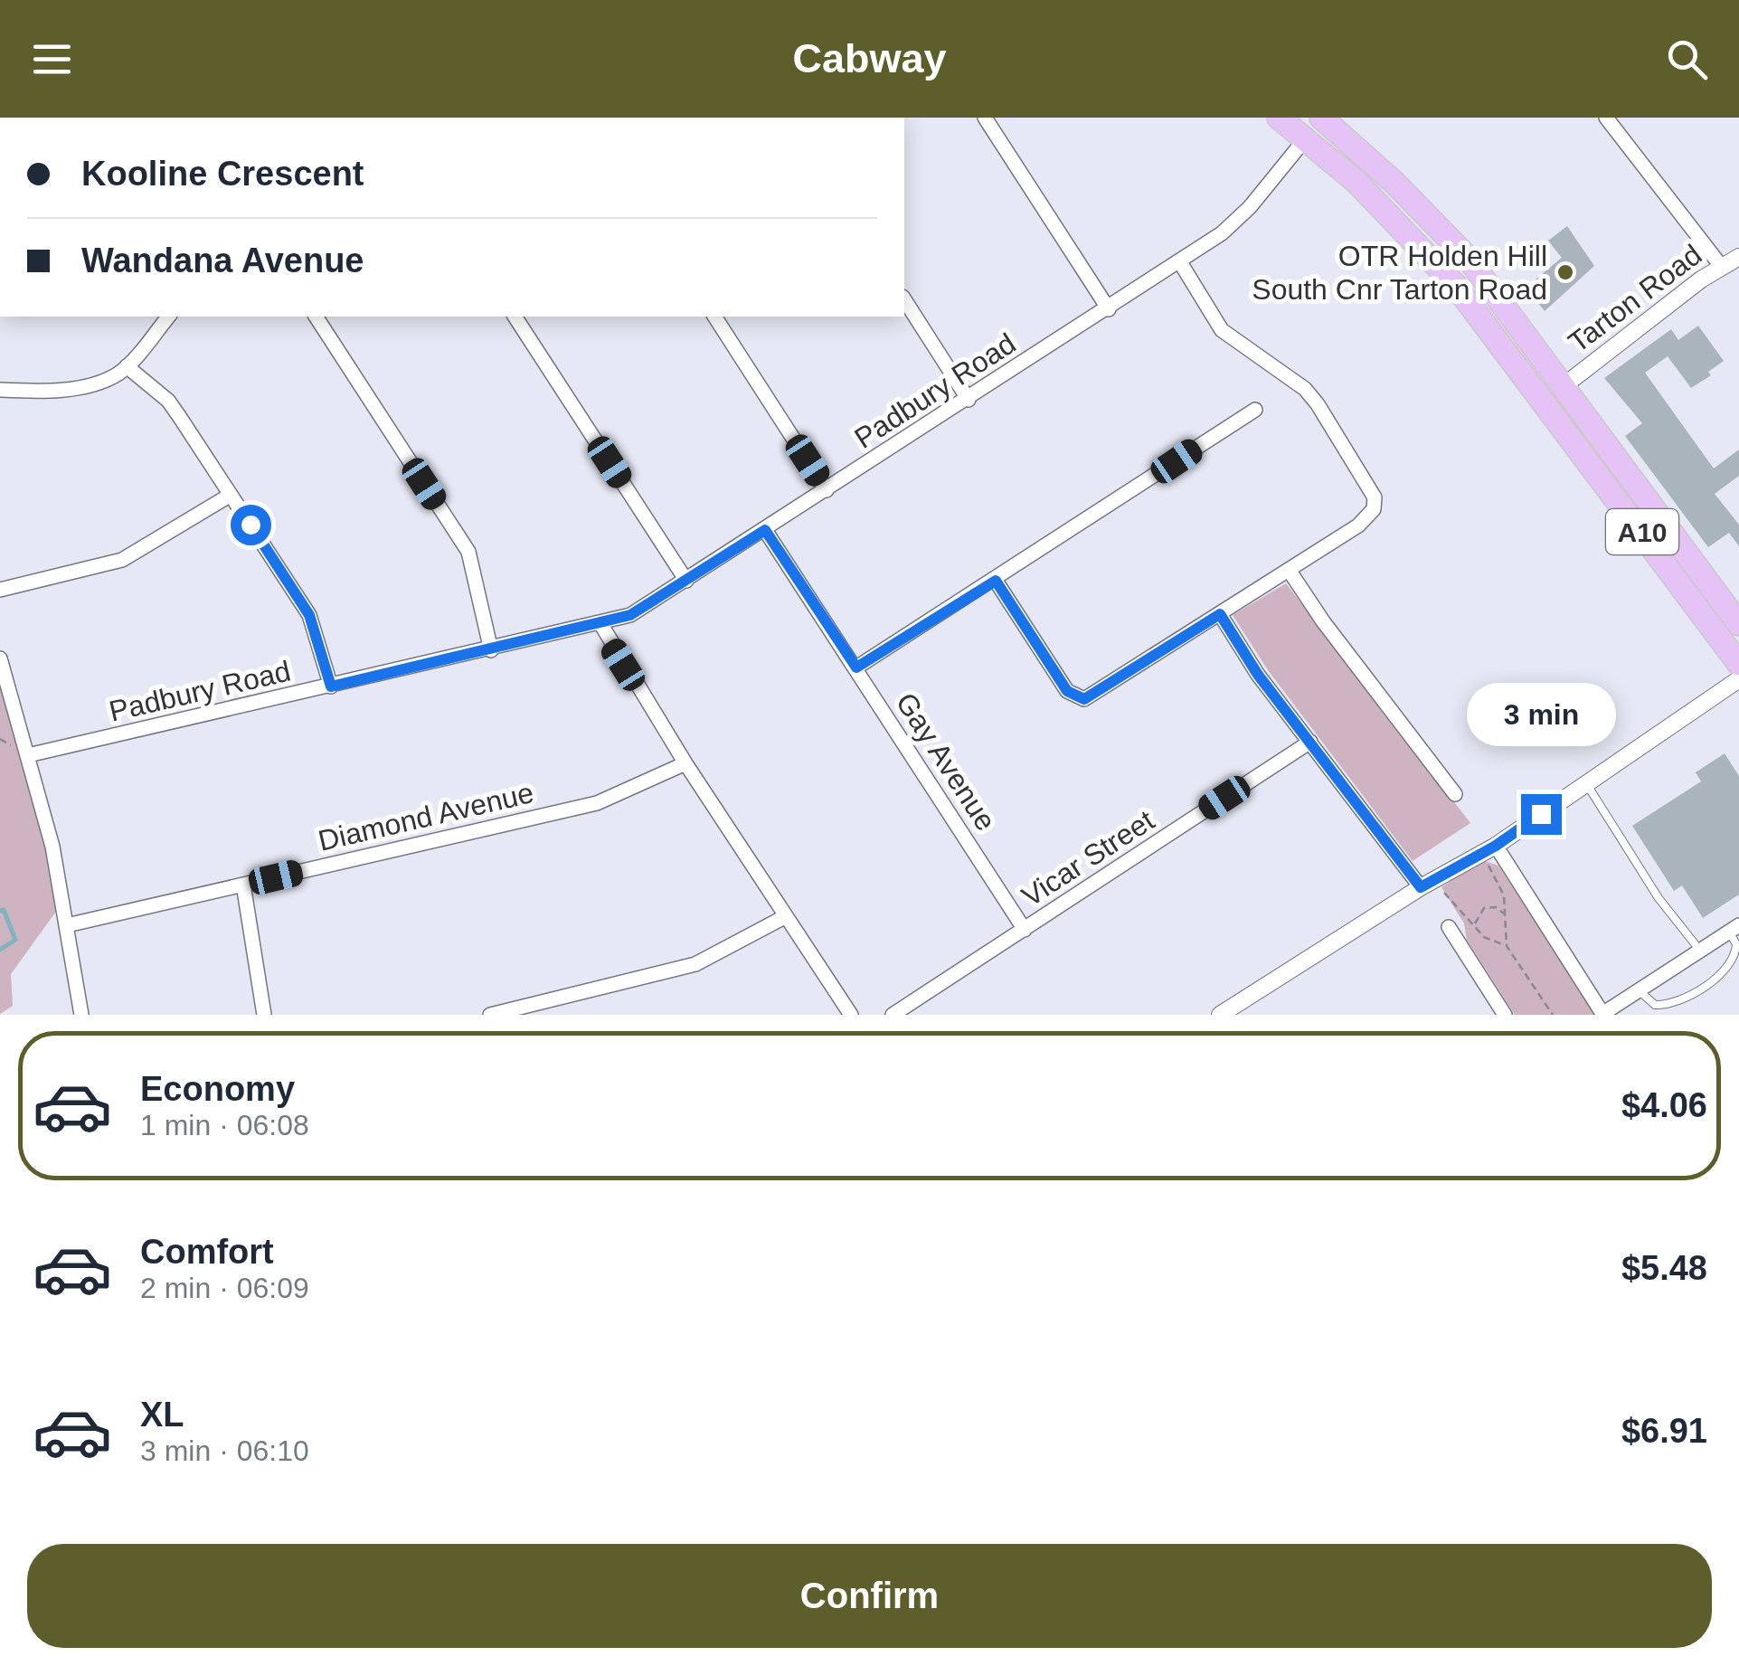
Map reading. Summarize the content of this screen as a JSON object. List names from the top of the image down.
{
  "streets": {
    "highway": ["A10"],
    "street": [
      "Tarton Road",
      "Padbury Road",
      "Gay Avenue",
      "Diamond Avenue",
      "Vicar Street"
    ]
  },
  "crossings": [
    ["Tarton Road", "A10"],
    ["Padbury Road", "A10"],
    ["Padbury Road", "Gay Avenue"],
    ["Gay Avenue", "Vicar Street"]
  ],
  "places": ["OTR Holden Hill South Cnr Tarton Road"],
  "page": {
    "header": "Cabway",
    "banner": ["Kooline Crescent", "Wandana Avenue"],
    "bubble": "3 min",
    "list": [
      {
        "name": "Economy",
        "note": "1 min · 06:08",
        "value": "$4.06"
      },
      {
        "name": "Comfort",
        "note": "2 min · 06:09",
        "value": "$5.48"
      },
      {
        "name": "XL",
        "note": "3 min · 06:10",
        "value": "$6.91"
      }
    ],
    "buttons": "Confirm"
  }
}
